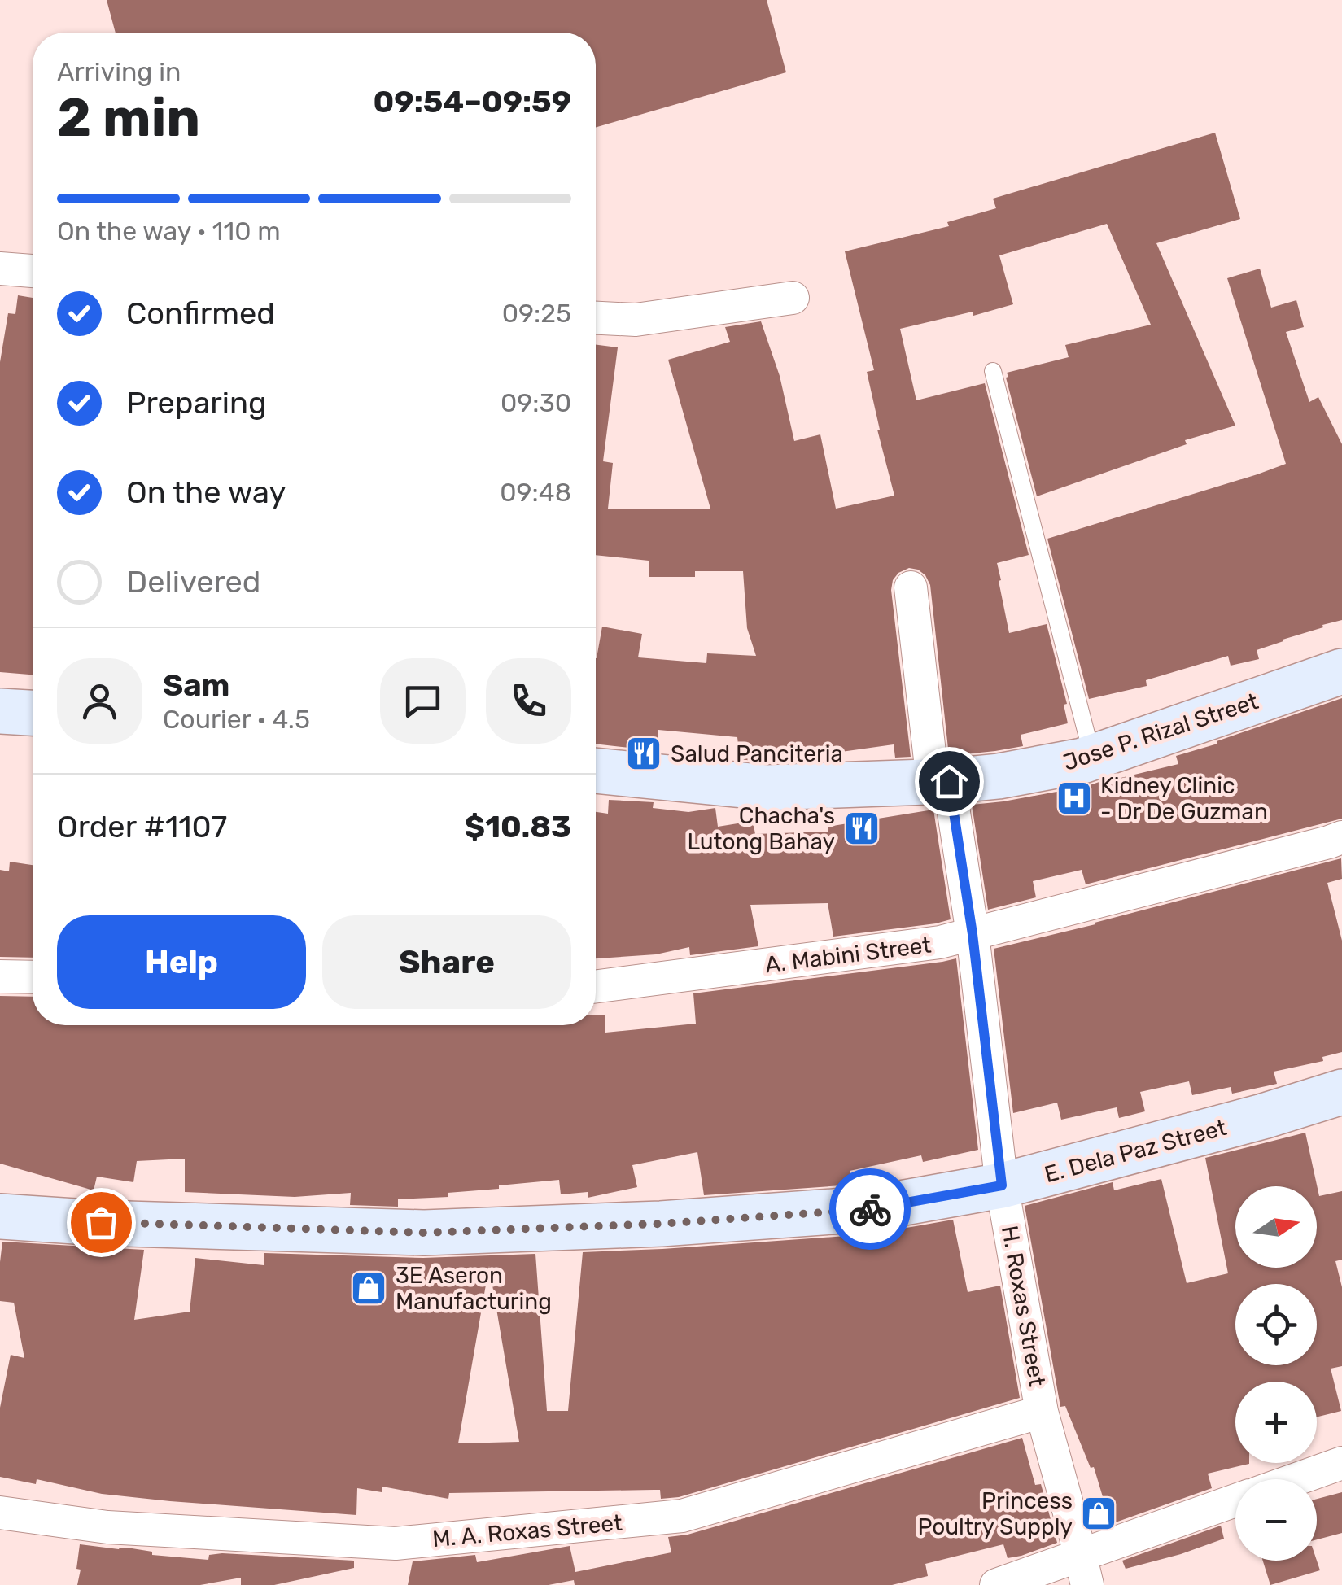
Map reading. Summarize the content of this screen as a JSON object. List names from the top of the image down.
{
  "streets": {
    "street": [
      "Jose P. Rizal Street",
      "A. Mabini Street",
      "E. Dela Paz Street",
      "H. Roxas Street",
      "M. A. Roxas Street"
    ]
  },
  "crossings": [
    ["Jose P. Rizal Street", "H. Roxas Street"],
    ["A. Mabini Street", "H. Roxas Street"],
    ["E. Dela Paz Street", "H. Roxas Street"],
    ["H. Roxas Street", "M. A. Roxas Street"]
  ],
  "places": {
    "restaurant": ["Salud Panciteria", "Chacha's Lutong Bahay"],
    "hospital": ["Kidney Clinic - Dr De Guzman"],
    "shop": ["3E Aseron Manufacturing", "Princess Poultry Supply"]
  },
  "north": "right",
  "page": {
    "heading": ["2 min", "Arriving in", "09:54–09:59"],
    "panel": [
      "Sam",
      "Courier · 4.5",
      "Order #1107",
      "$10.83"
    ],
    "bar": "On the way · 110 m",
    "list": [
      ["Confirmed", "09:25"],
      ["Preparing", "09:30"],
      ["On the way", "09:48"],
      "Delivered"
    ],
    "buttons": ["Help", "Share"],
    "map_buttons": ["+", "−"]
  }
}
